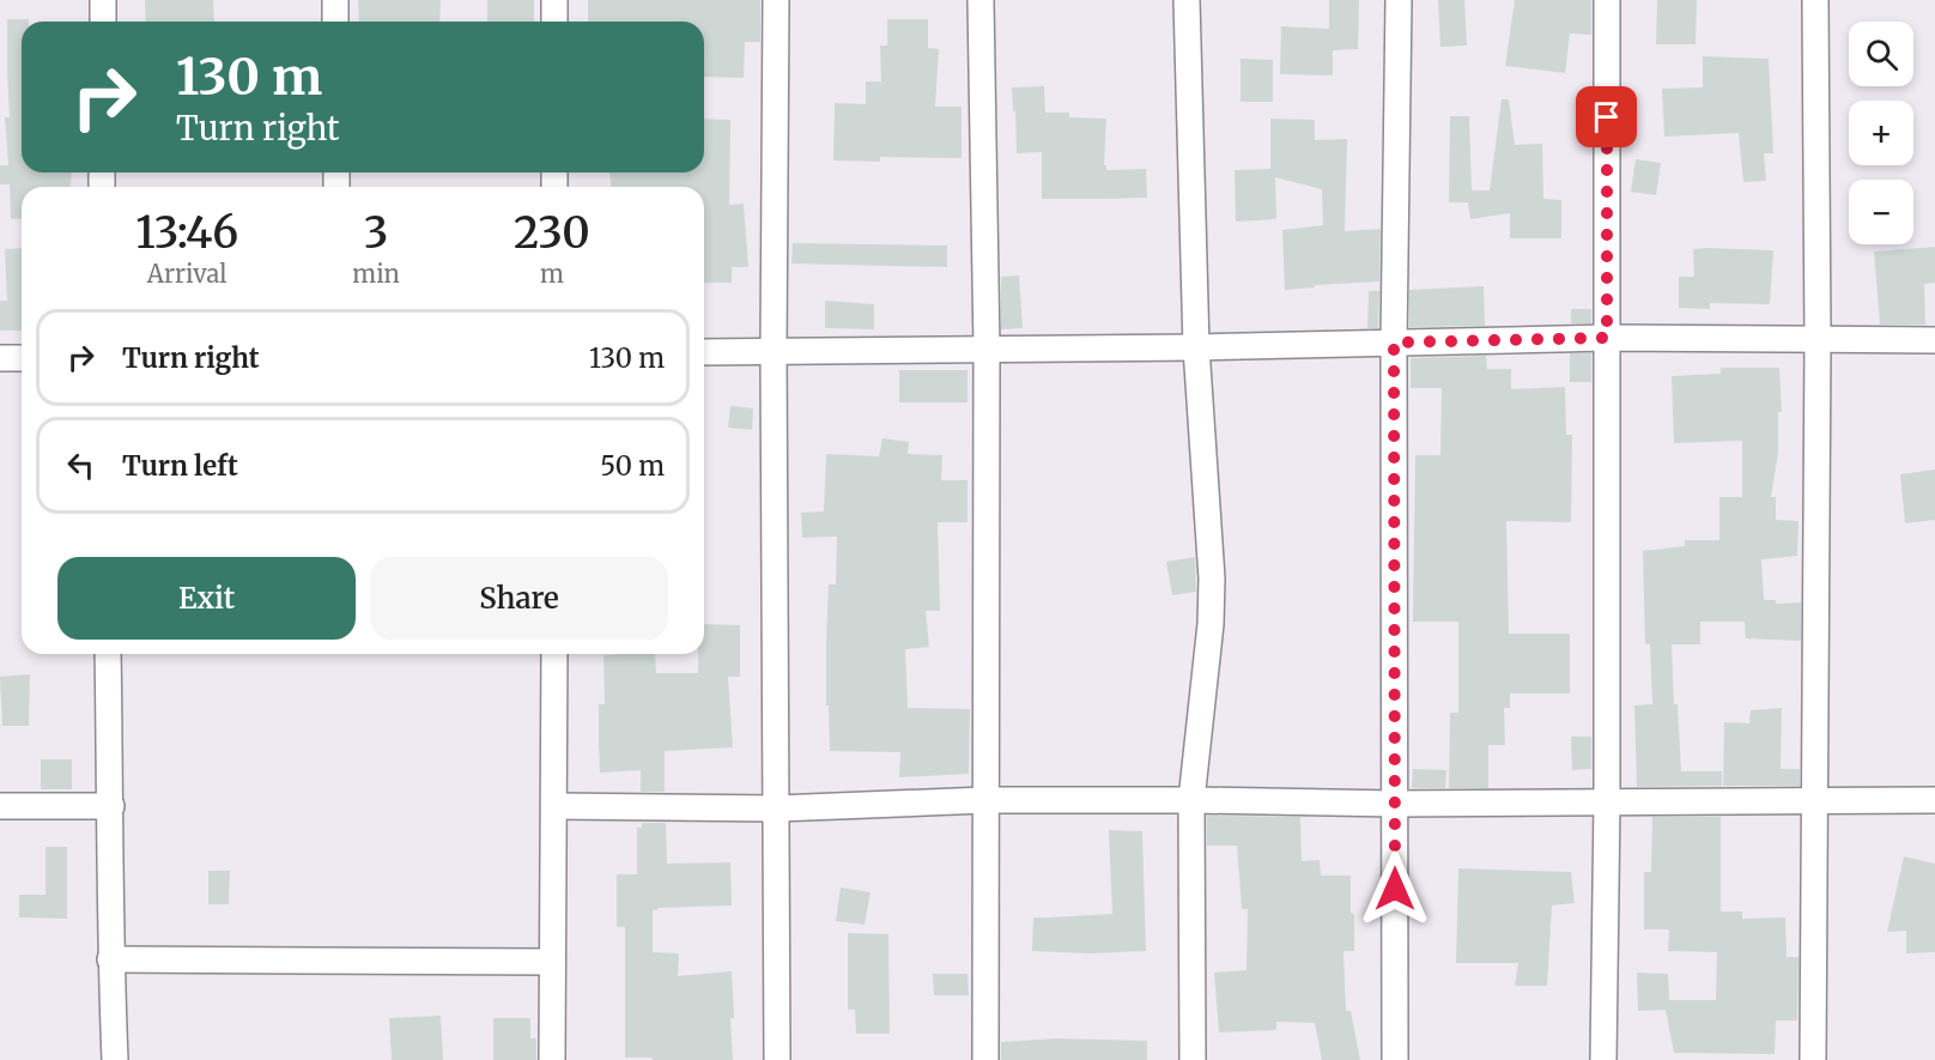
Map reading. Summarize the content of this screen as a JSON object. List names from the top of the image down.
{
  "page": {
    "map_buttons": ["+", "−"],
    "turn": ["130 m", "Turn right"],
    "eta": [
      "13:46",
      "Arrival",
      "3",
      "min",
      "230",
      "m"
    ],
    "list": [
      {
        "name": "Turn right",
        "value": "130 m"
      },
      {
        "name": "Turn left",
        "value": "50 m"
      }
    ],
    "buttons": ["Exit", "Share"]
  }
}
